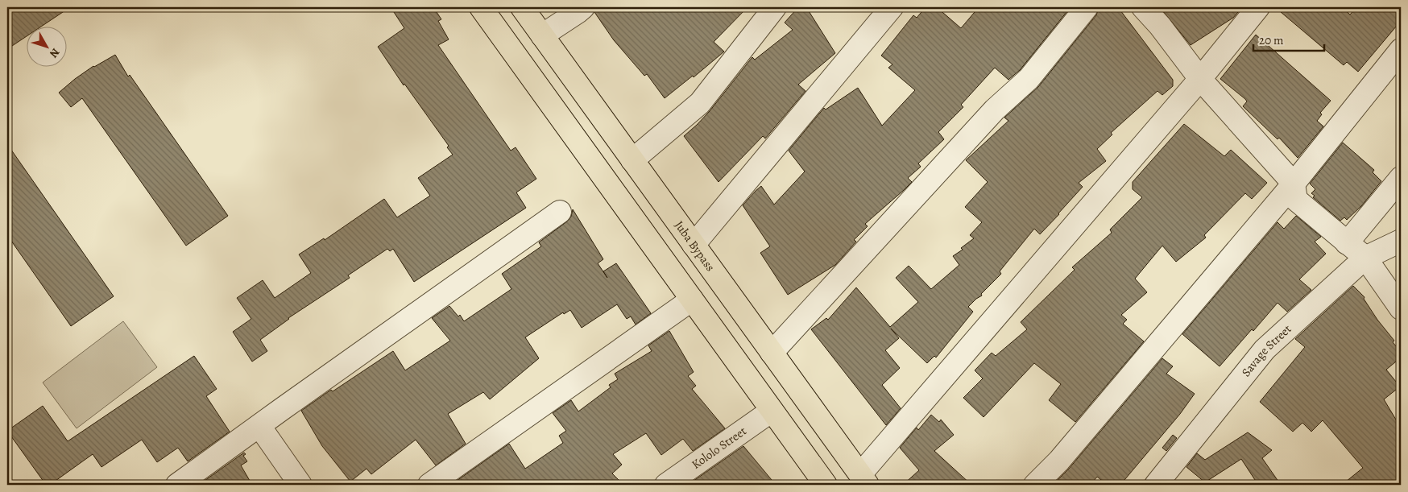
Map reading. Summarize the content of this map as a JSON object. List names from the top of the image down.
{
  "streets": {
    "main road": ["Juba Bypass"],
    "street": ["Savage Street", "Kololo Street"]
  },
  "scale_bar": "20 m",
  "north": "bottom right"
}
